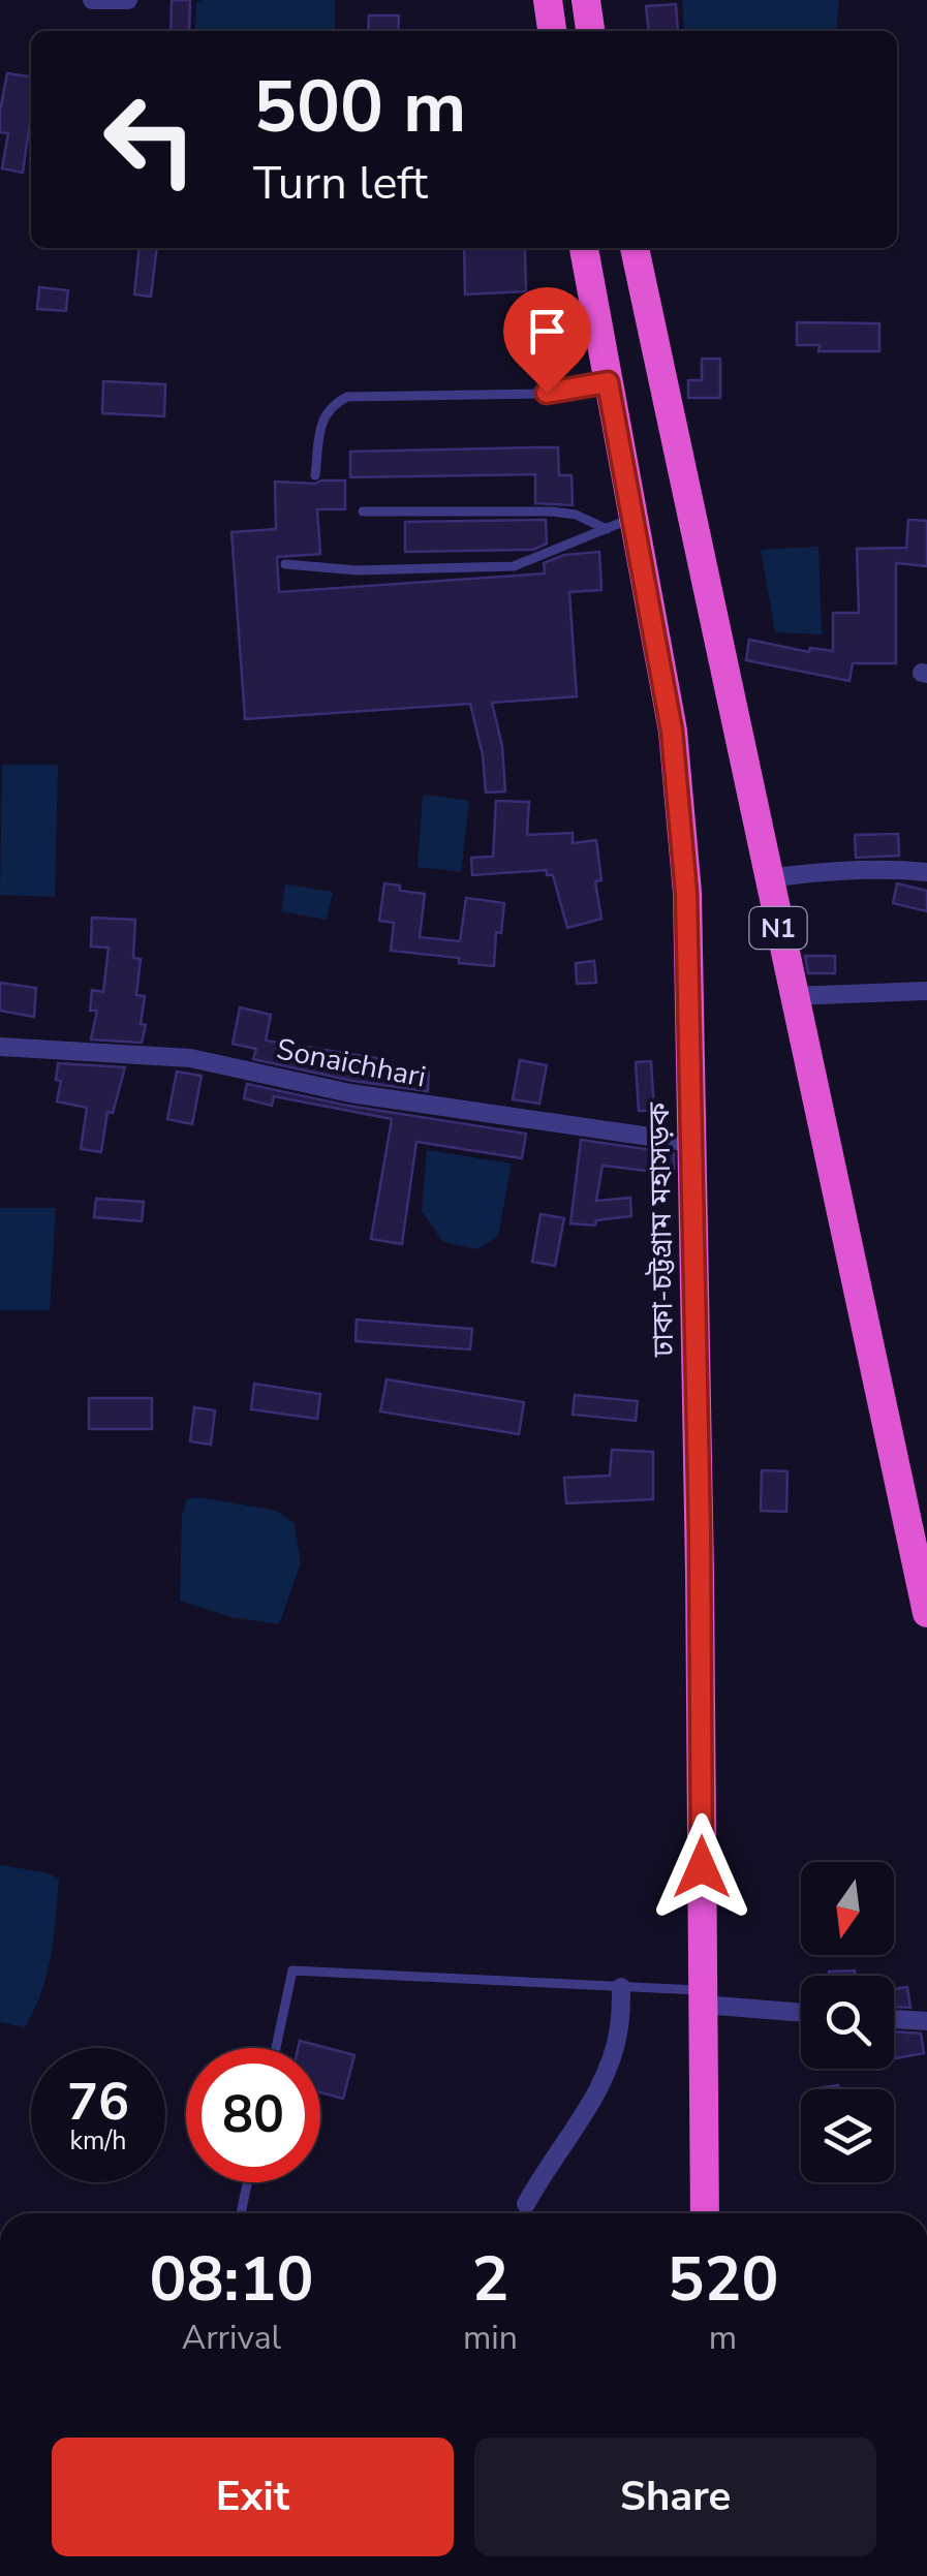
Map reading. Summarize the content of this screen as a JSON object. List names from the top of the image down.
{
  "streets": {
    "highway": ["N1", "ঢাকা-চট্টগ্রাম মহাসড়ক"],
    "street": ["Sonaichhari"]
  },
  "crossings": [
    ["Sonaichhari", "ঢাকা-চট্টগ্রাম মহাসড়ক"]
  ],
  "north": "bottom",
  "page": {
    "turn": ["500 m", "Turn left"],
    "speed": "76 km/h",
    "limit": "80",
    "eta": [
      "08:10",
      "Arrival",
      "2",
      "min",
      "520",
      "m"
    ],
    "buttons": ["Exit", "Share"]
  }
}
